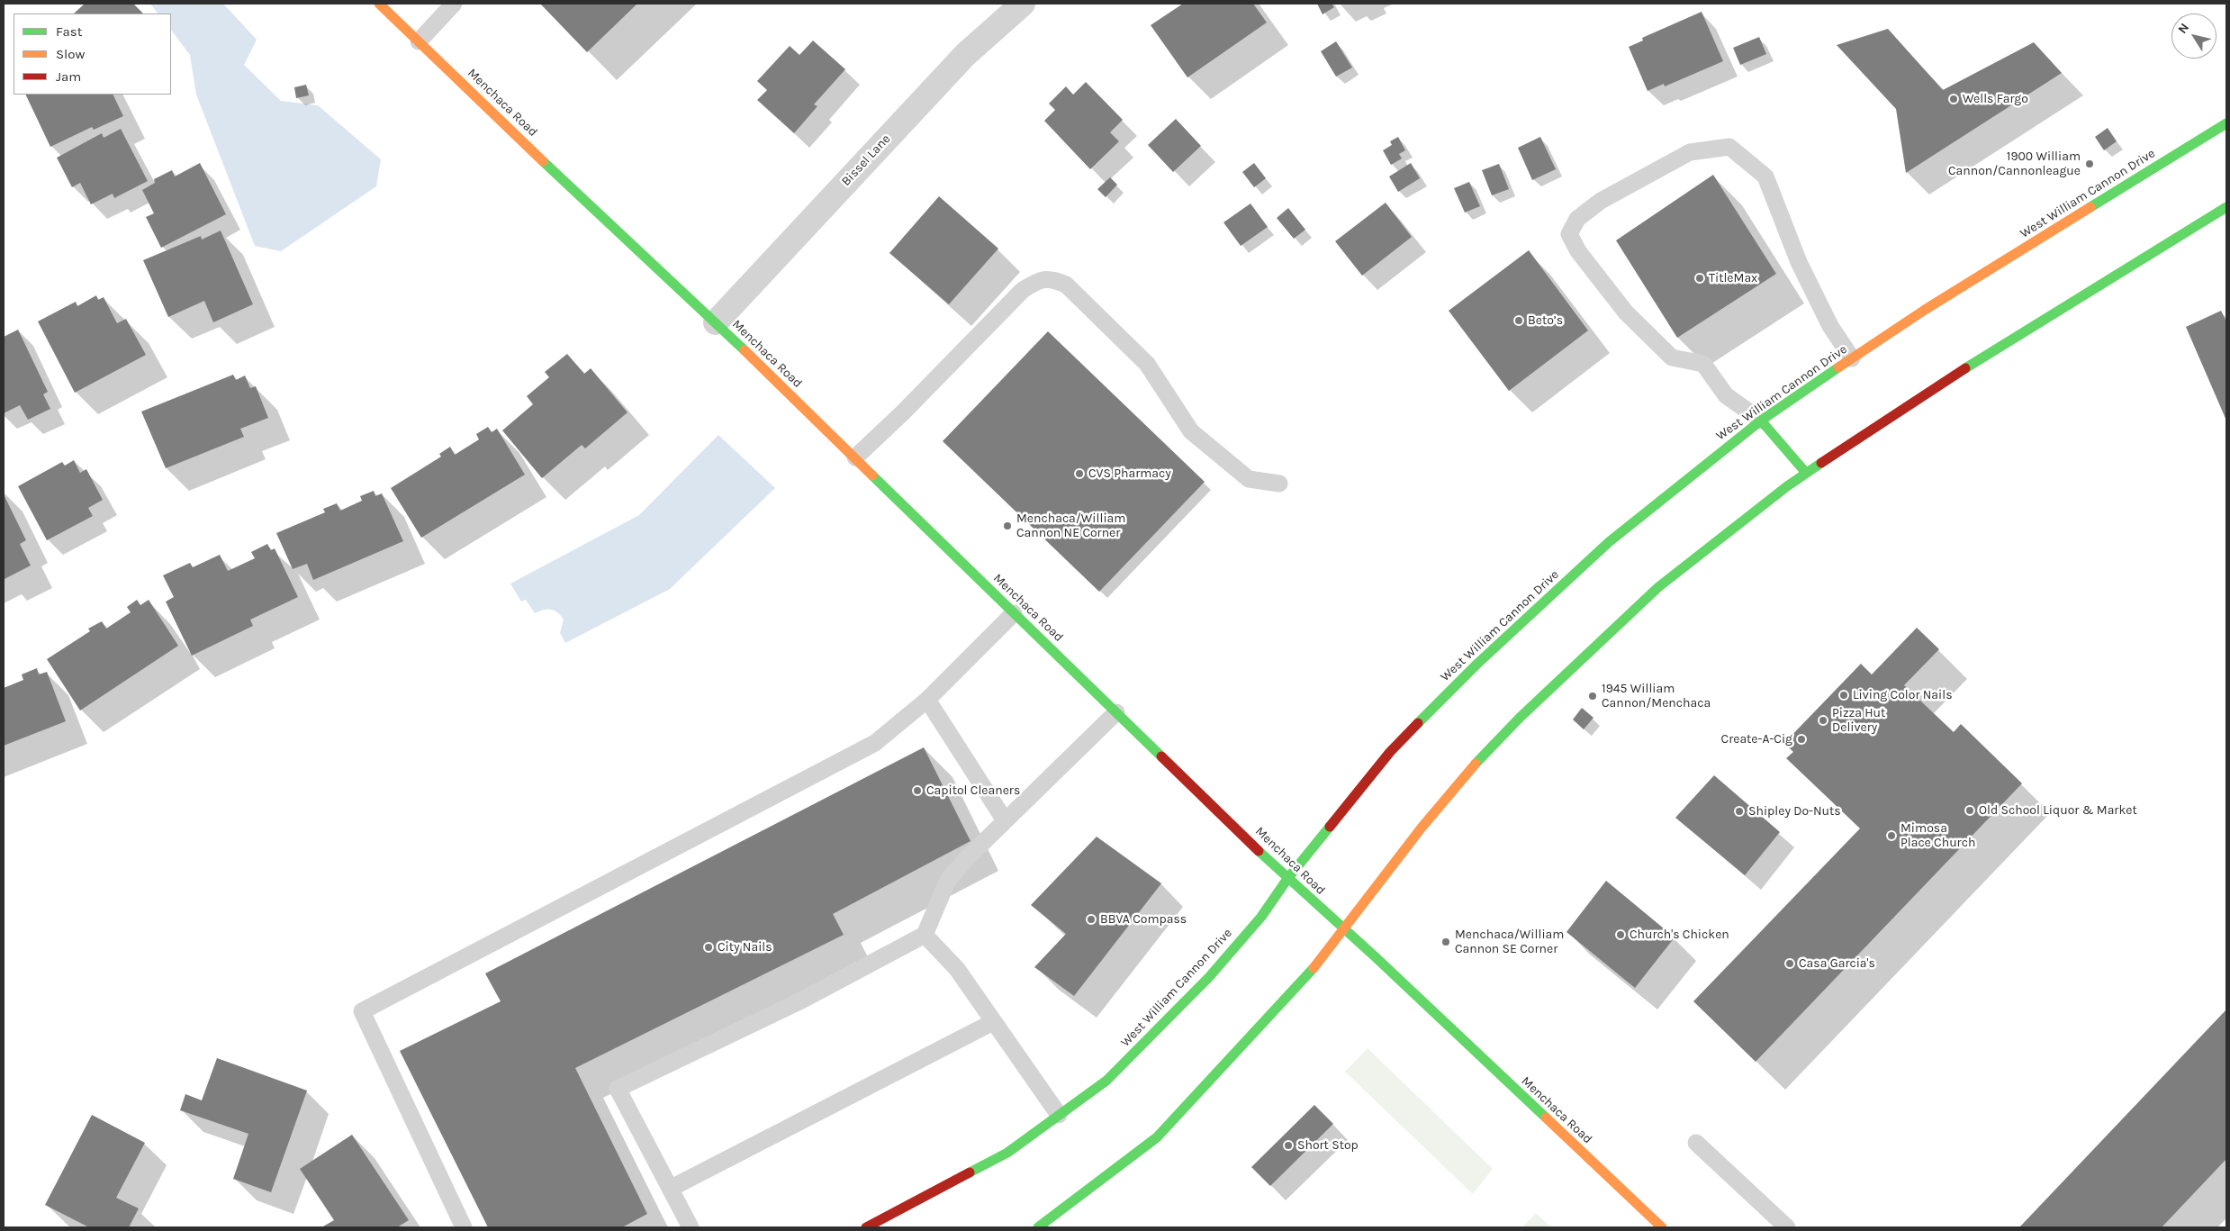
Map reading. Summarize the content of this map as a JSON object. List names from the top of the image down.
{
  "streets": {
    "main road": ["Menchaca Road", "West William Cannon Drive"],
    "street": ["Bissel Lane"]
  },
  "crossings": [
    ["Menchaca Road", "Bissel Lane"],
    ["Menchaca Road", "West William Cannon Drive"]
  ],
  "places": [
    "Wells Fargo",
    "1900 William Cannon/Cannonleague",
    "TitleMax",
    "Beto’s",
    "CVS Pharmacy",
    "Menchaca/William Cannon NE Corner",
    "Living Color Nails",
    "1945 William Cannon/Menchaca",
    "Pizza Hut Delivery",
    "Create-A-Cig",
    "Capitol Cleaners",
    "Old School Liquor & Market",
    "Shipley Do-Nuts",
    "Mimosa Place Church",
    "BBVA Compass",
    "Church's Chicken",
    "Menchaca/William Cannon SE Corner",
    "City Nails",
    "Casa Garcia's",
    "Short Stop"
  ],
  "legend": ["Fast", "Slow", "Jam"],
  "north": "top left"
}
